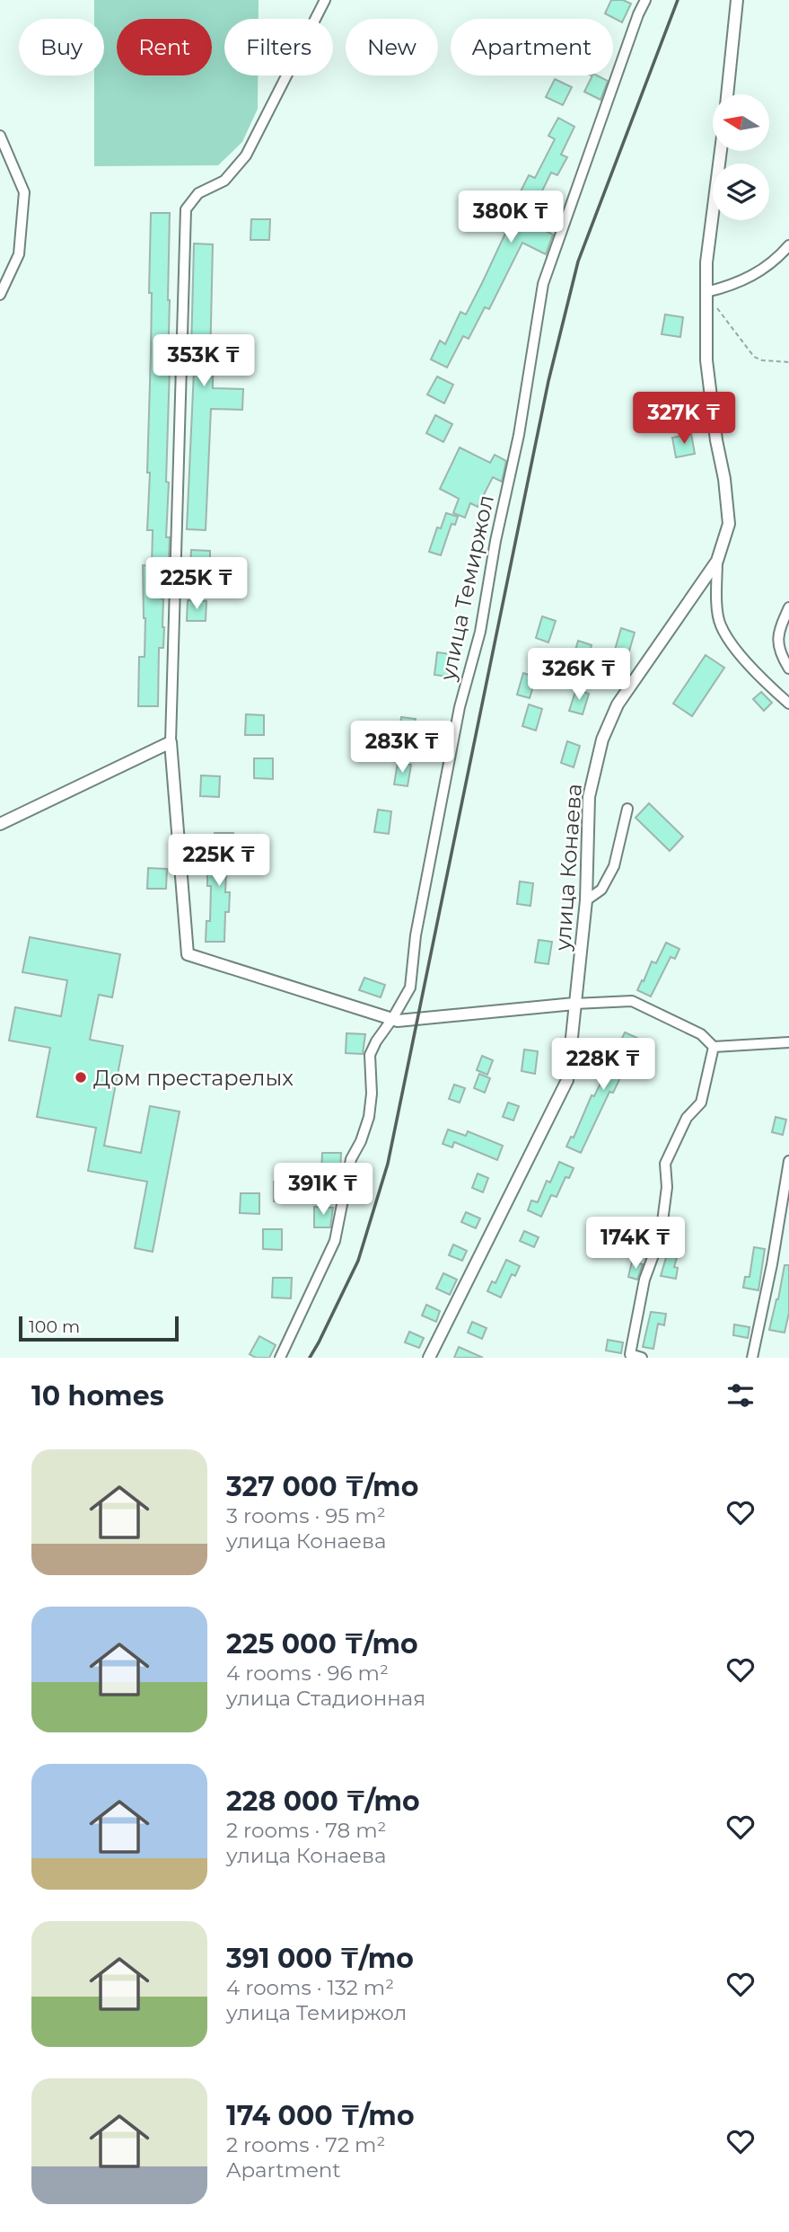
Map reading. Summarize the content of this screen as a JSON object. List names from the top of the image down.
{
  "streets": {
    "street": ["улица Темиржол", "улица Конаева"]
  },
  "places": ["Дом престарелых"],
  "scale_bar": "100 m",
  "north": "left",
  "page": {
    "chip": [
      "Buy",
      "Rent",
      "Filters",
      "New",
      "Apartment"
    ],
    "price": [
      "380K ₸",
      "353K ₸",
      "327K ₸",
      "225K ₸",
      "326K ₸",
      "283K ₸",
      "225K ₸",
      "228K ₸",
      "391K ₸",
      "174K ₸"
    ],
    "scale": "100 m",
    "heading": "10 homes",
    "list": [
      {
        "name": "327 000 ₸/mo",
        "note": "3 rooms · 95 m² · улица Конаева"
      },
      {
        "name": "225 000 ₸/mo",
        "note": "4 rooms · 96 m² · улица Стадионная"
      },
      {
        "name": "228 000 ₸/mo",
        "note": "2 rooms · 78 m² · улица Конаева"
      },
      {
        "name": "391 000 ₸/mo",
        "note": "4 rooms · 132 m² · улица Темиржол"
      },
      {
        "name": "174 000 ₸/mo",
        "note": "2 rooms · 72 m² · Apartment"
      }
    ]
  }
}
